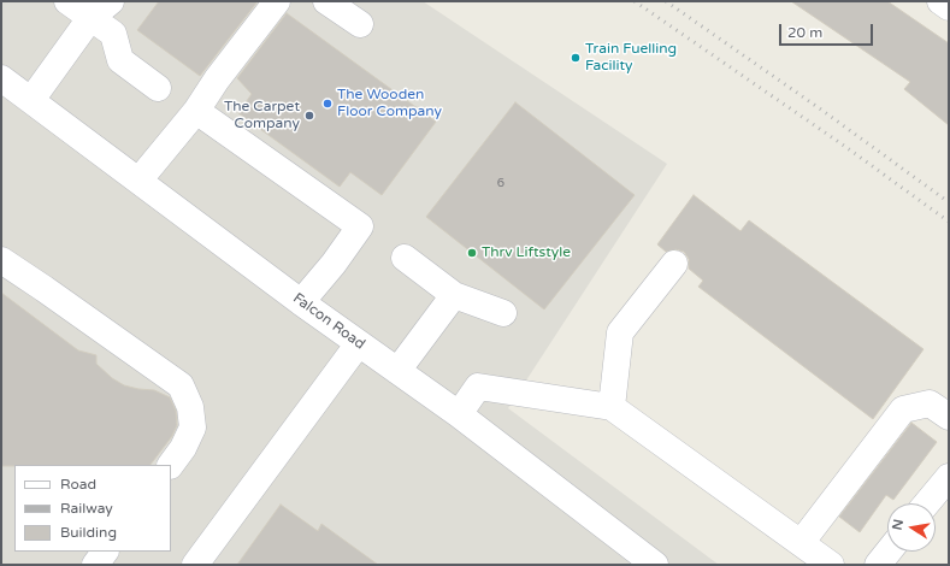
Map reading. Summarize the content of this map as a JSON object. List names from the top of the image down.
{
  "streets": {
    "street": ["Falcon Road"]
  },
  "places": [
    "Train Fuelling Facility",
    "The Wooden Floor Company",
    "The Carpet Company",
    "Thrv Liftstyle"
  ],
  "house_numbers": ["6"],
  "legend": ["Road", "Railway", "Building"],
  "scale_bar": "20 m",
  "north": "left"
}
